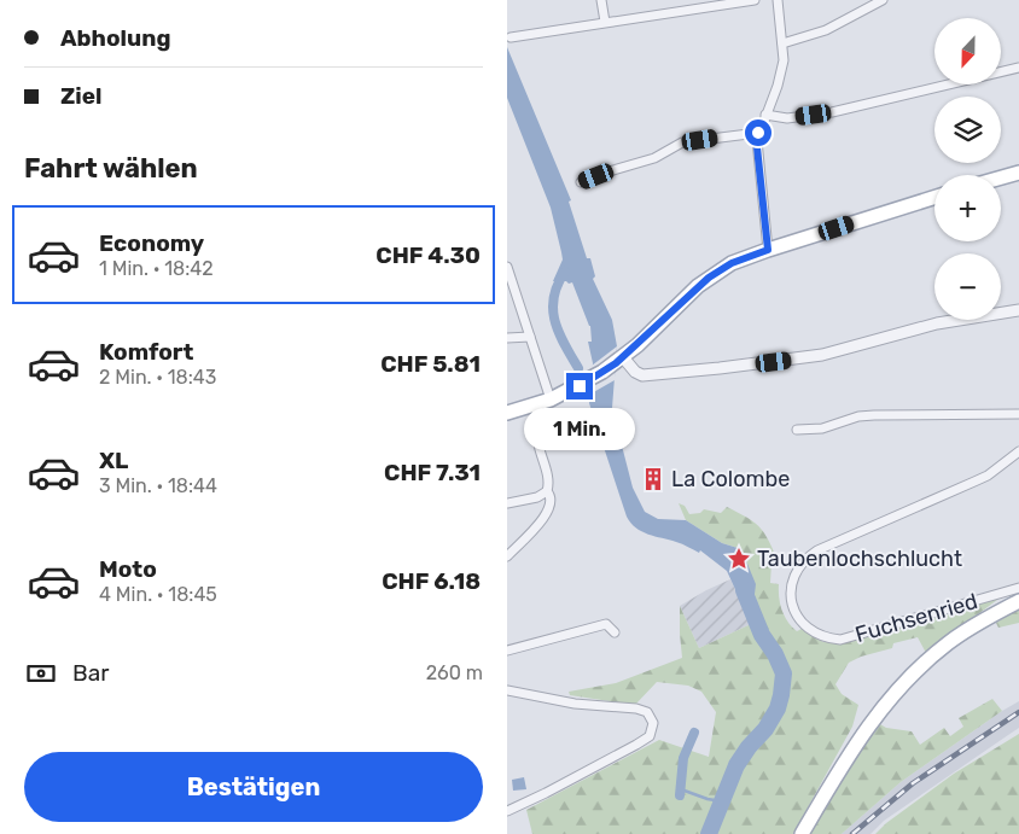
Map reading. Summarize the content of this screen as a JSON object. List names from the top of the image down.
{
  "streets": {
    "street": ["Fuchsenried"]
  },
  "places": {
    "building": ["La Colombe"],
    "place": ["Taubenlochschlucht"]
  },
  "north": "bottom",
  "page": {
    "banner": ["Abholung", "Ziel"],
    "map_buttons": ["+", "−"],
    "heading": "Fahrt wählen",
    "list": [
      {
        "name": "Economy",
        "note": "1 Min. · 18:42",
        "value": "CHF 4.30"
      },
      {
        "name": "Komfort",
        "note": "2 Min. · 18:43",
        "value": "CHF 5.81"
      },
      {
        "name": "XL",
        "note": "3 Min. · 18:44",
        "value": "CHF 7.31"
      },
      {
        "name": "Moto",
        "note": "4 Min. · 18:45",
        "value": "CHF 6.18"
      }
    ],
    "bubble": "1 Min.",
    "pay": ["Bar", "260 m"],
    "buttons": "Bestätigen"
  }
}
